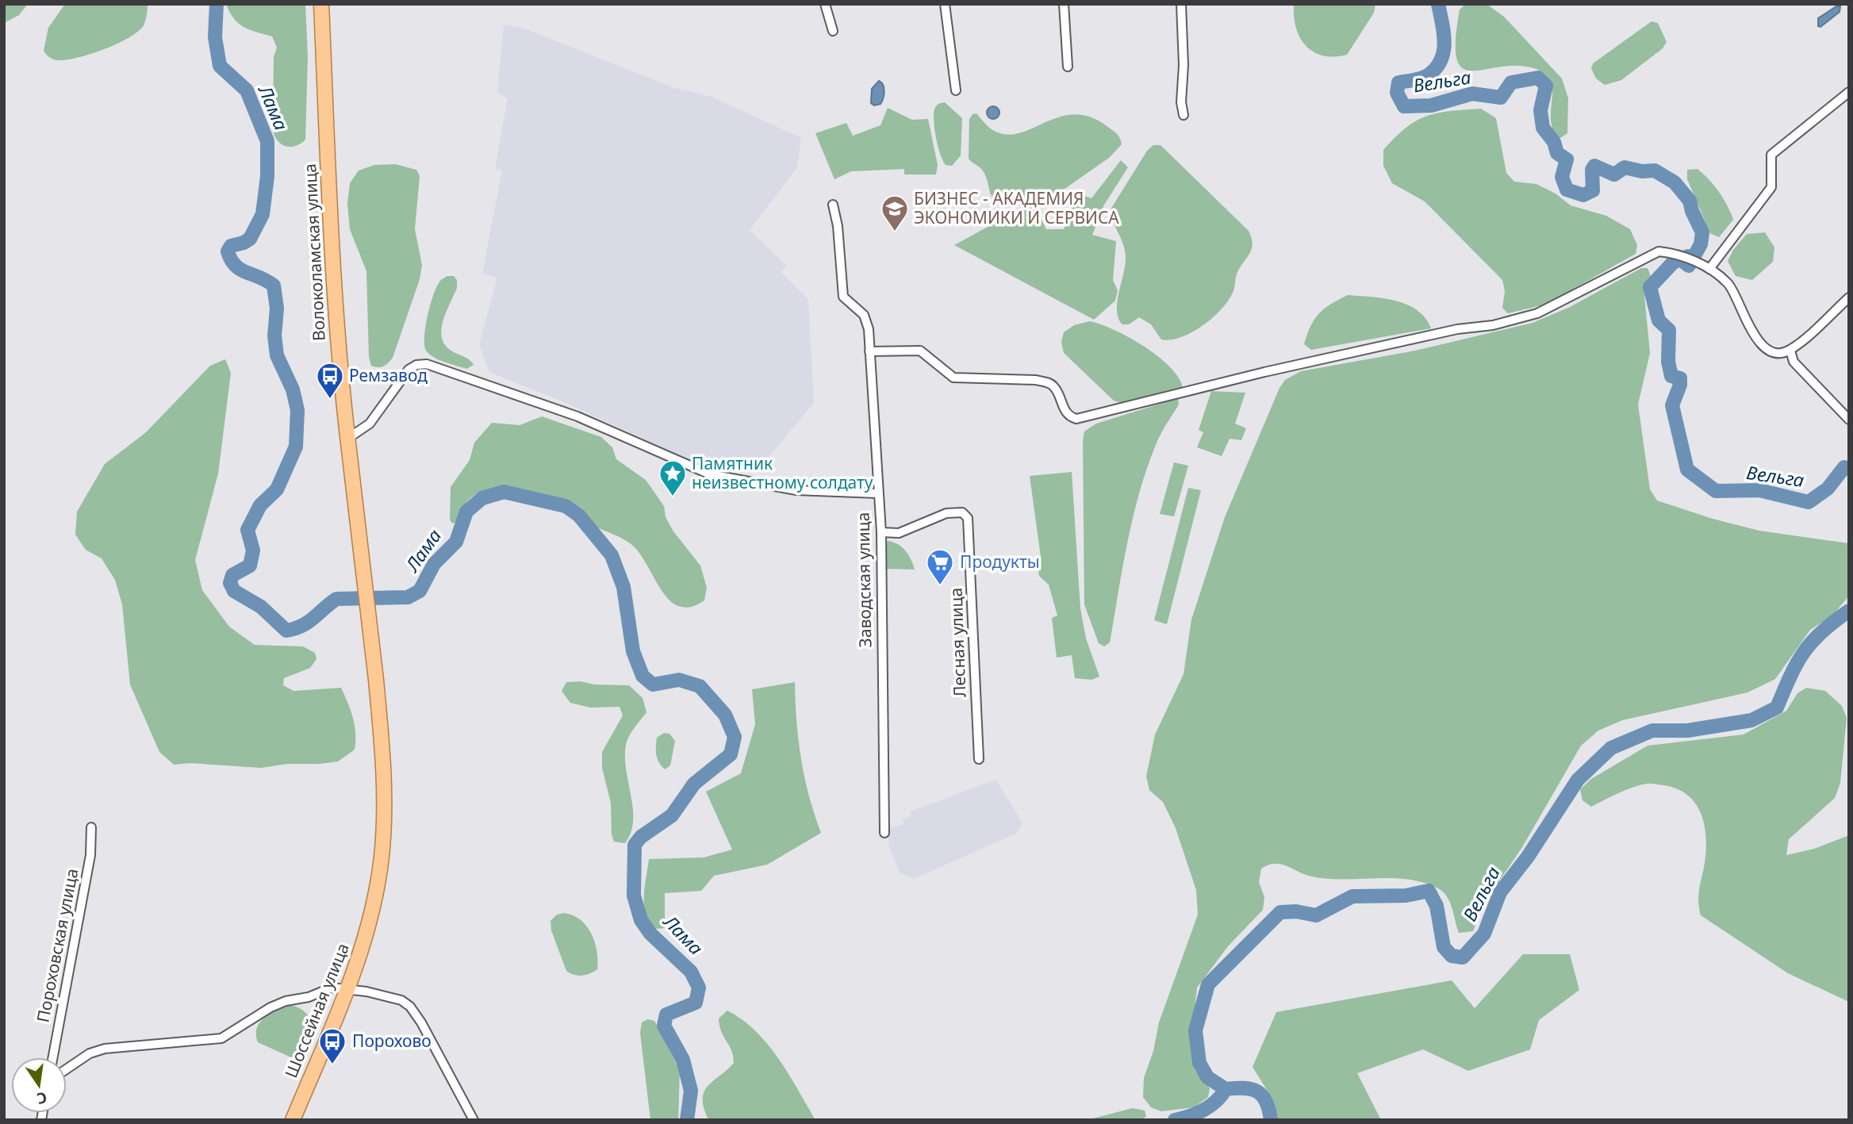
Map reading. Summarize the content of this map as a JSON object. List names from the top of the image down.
{
  "streets": {
    "main road": ["Волоколамская улица", "Шоссейная улица"],
    "street": ["Заводская улица", "Лесная улица", "Пороховская улица"]
  },
  "crossings": [
    ["Волоколамская улица", "Шоссейная улица"],
    ["Заводская улица", "Лесная улица"]
  ],
  "water": ["Вельга", "Лама"],
  "places": {
    "school or university": ["БИЗНЕС - АКАДЕМИЯ ЭКОНОМИКИ И СЕРВИСА"],
    "bus stop": ["Ремзавод", "Порохово"],
    "place": ["Памятник неизвестному солдату"],
    "supermarket": ["Продукты"]
  },
  "north": "bottom"
}
